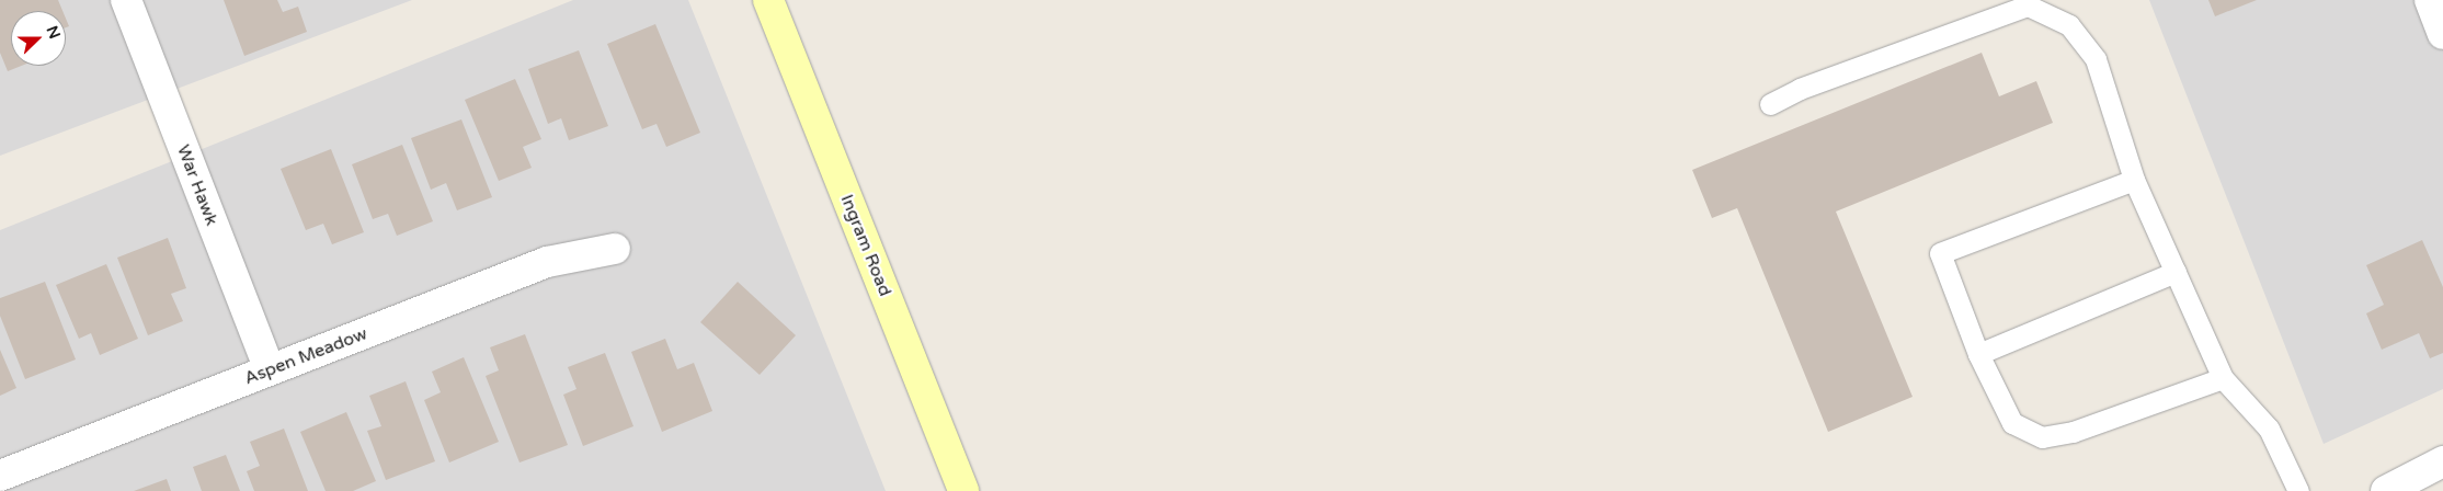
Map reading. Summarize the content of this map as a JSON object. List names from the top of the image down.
{
  "streets": {
    "main road": ["Ingram Road"],
    "street": ["War Hawk", "Aspen Meadow"]
  },
  "crossings": [
    ["War Hawk", "Aspen Meadow"]
  ],
  "north": "right"
}
